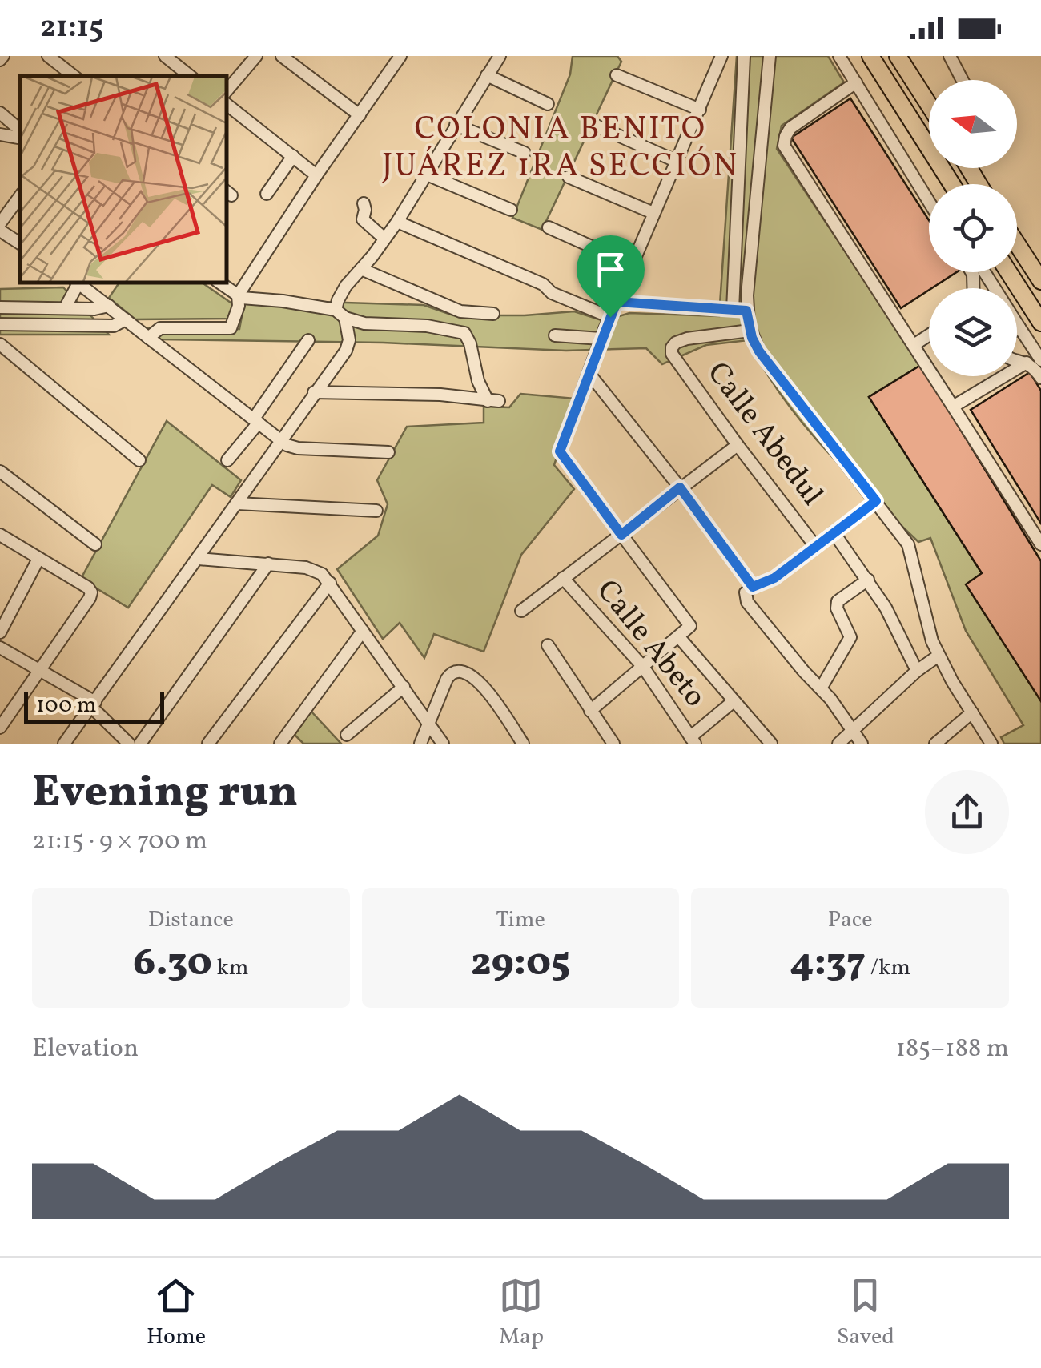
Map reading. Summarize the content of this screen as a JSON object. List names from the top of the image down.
{
  "streets": {
    "street": ["Calle Abedul", "Calle Abeto"]
  },
  "districts": ["COLONIA BENITO JUÁREZ 1RA SECCIÓN"],
  "scale_bar": "100 m",
  "north": "left",
  "page": {
    "status": "21:15",
    "scale": "100 m",
    "heading": ["Evening run", "21:15 · 9 × 700 m"],
    "stats": [
      ["Distance", "6.30 km"],
      ["Time", "29:05"],
      ["Pace", "4:37 /km"]
    ],
    "chart": ["Elevation", "185–188 m"],
    "tabs": ["Home", "Map", "Saved"]
  }
}
